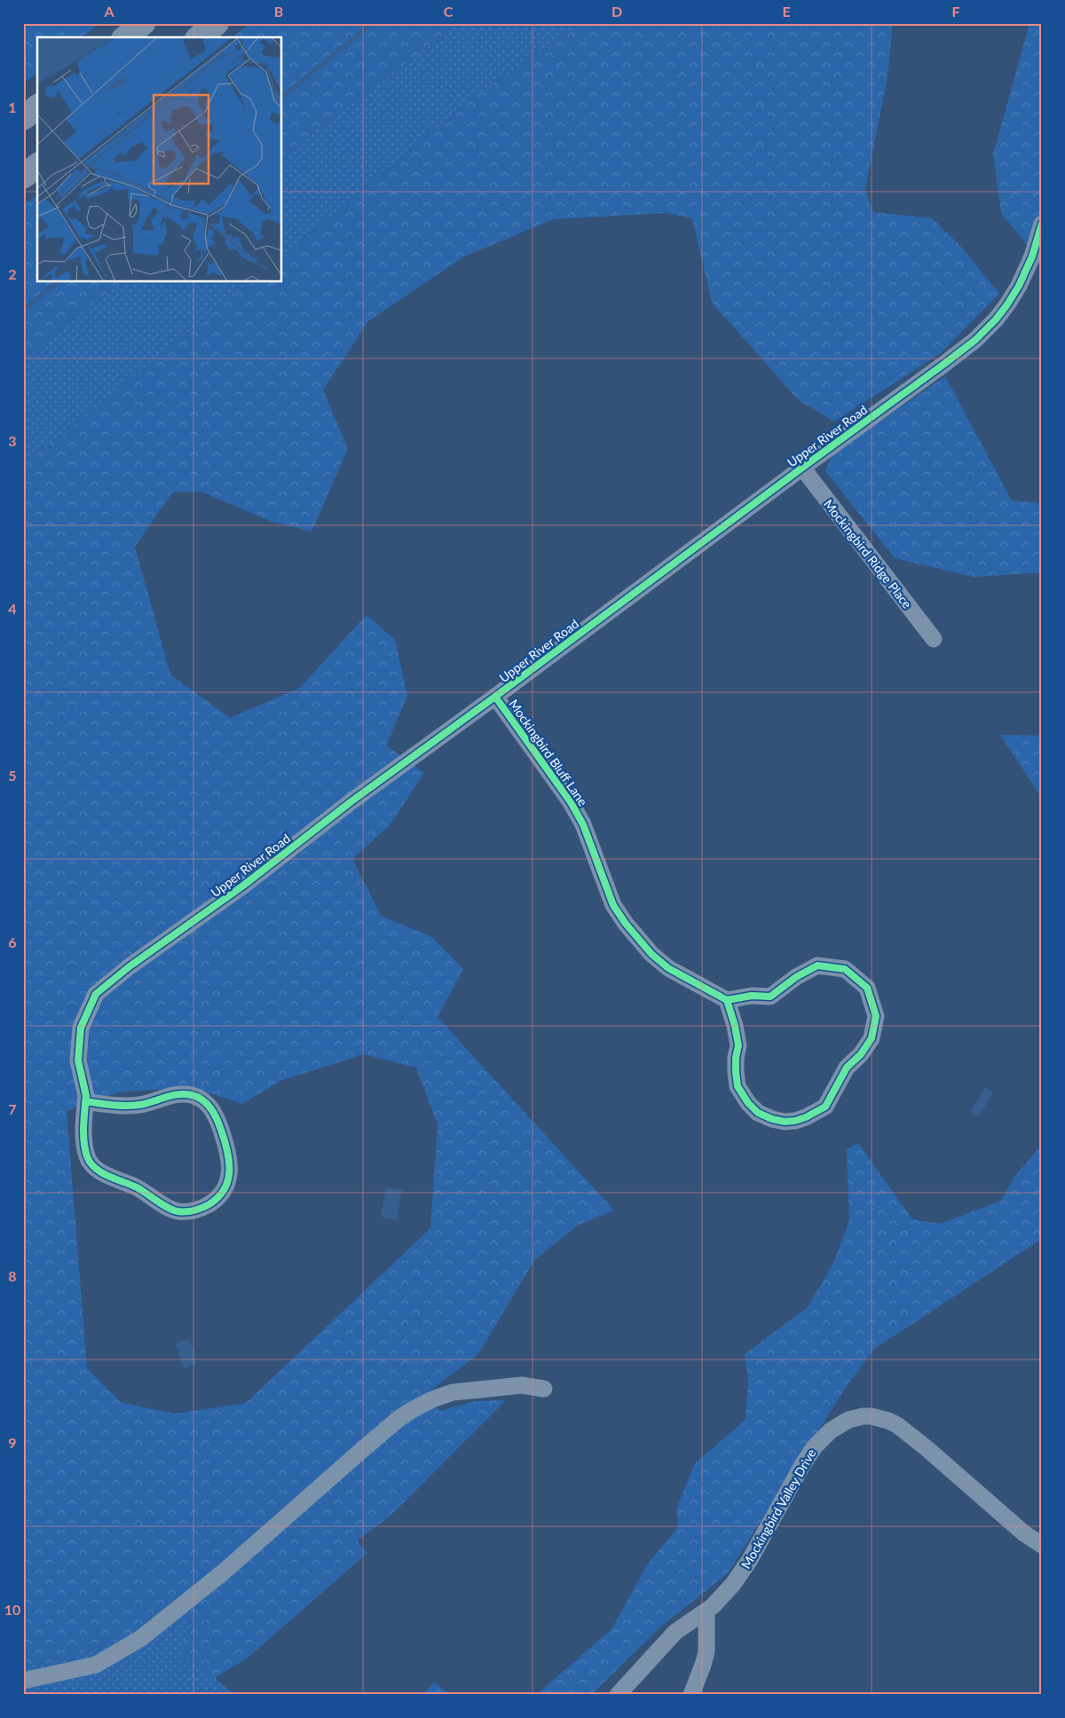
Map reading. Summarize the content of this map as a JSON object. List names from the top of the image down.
{
  "streets": {
    "street": [
      "Upper River Road",
      "Mockingbird Ridge Place",
      "Mockingbird Bluff Lane",
      "Mockingbird Valley Drive"
    ]
  },
  "crossings": [
    ["Upper River Road", "Mockingbird Ridge Place"],
    ["Upper River Road", "Mockingbird Bluff Lane"]
  ],
  "grid": {
    "columns": [
      "A",
      "B",
      "C",
      "D",
      "E",
      "F"
    ],
    "rows": [
      "1",
      "2",
      "3",
      "4",
      "5",
      "6",
      "7",
      "8",
      "9",
      "10"
    ]
  }
}
